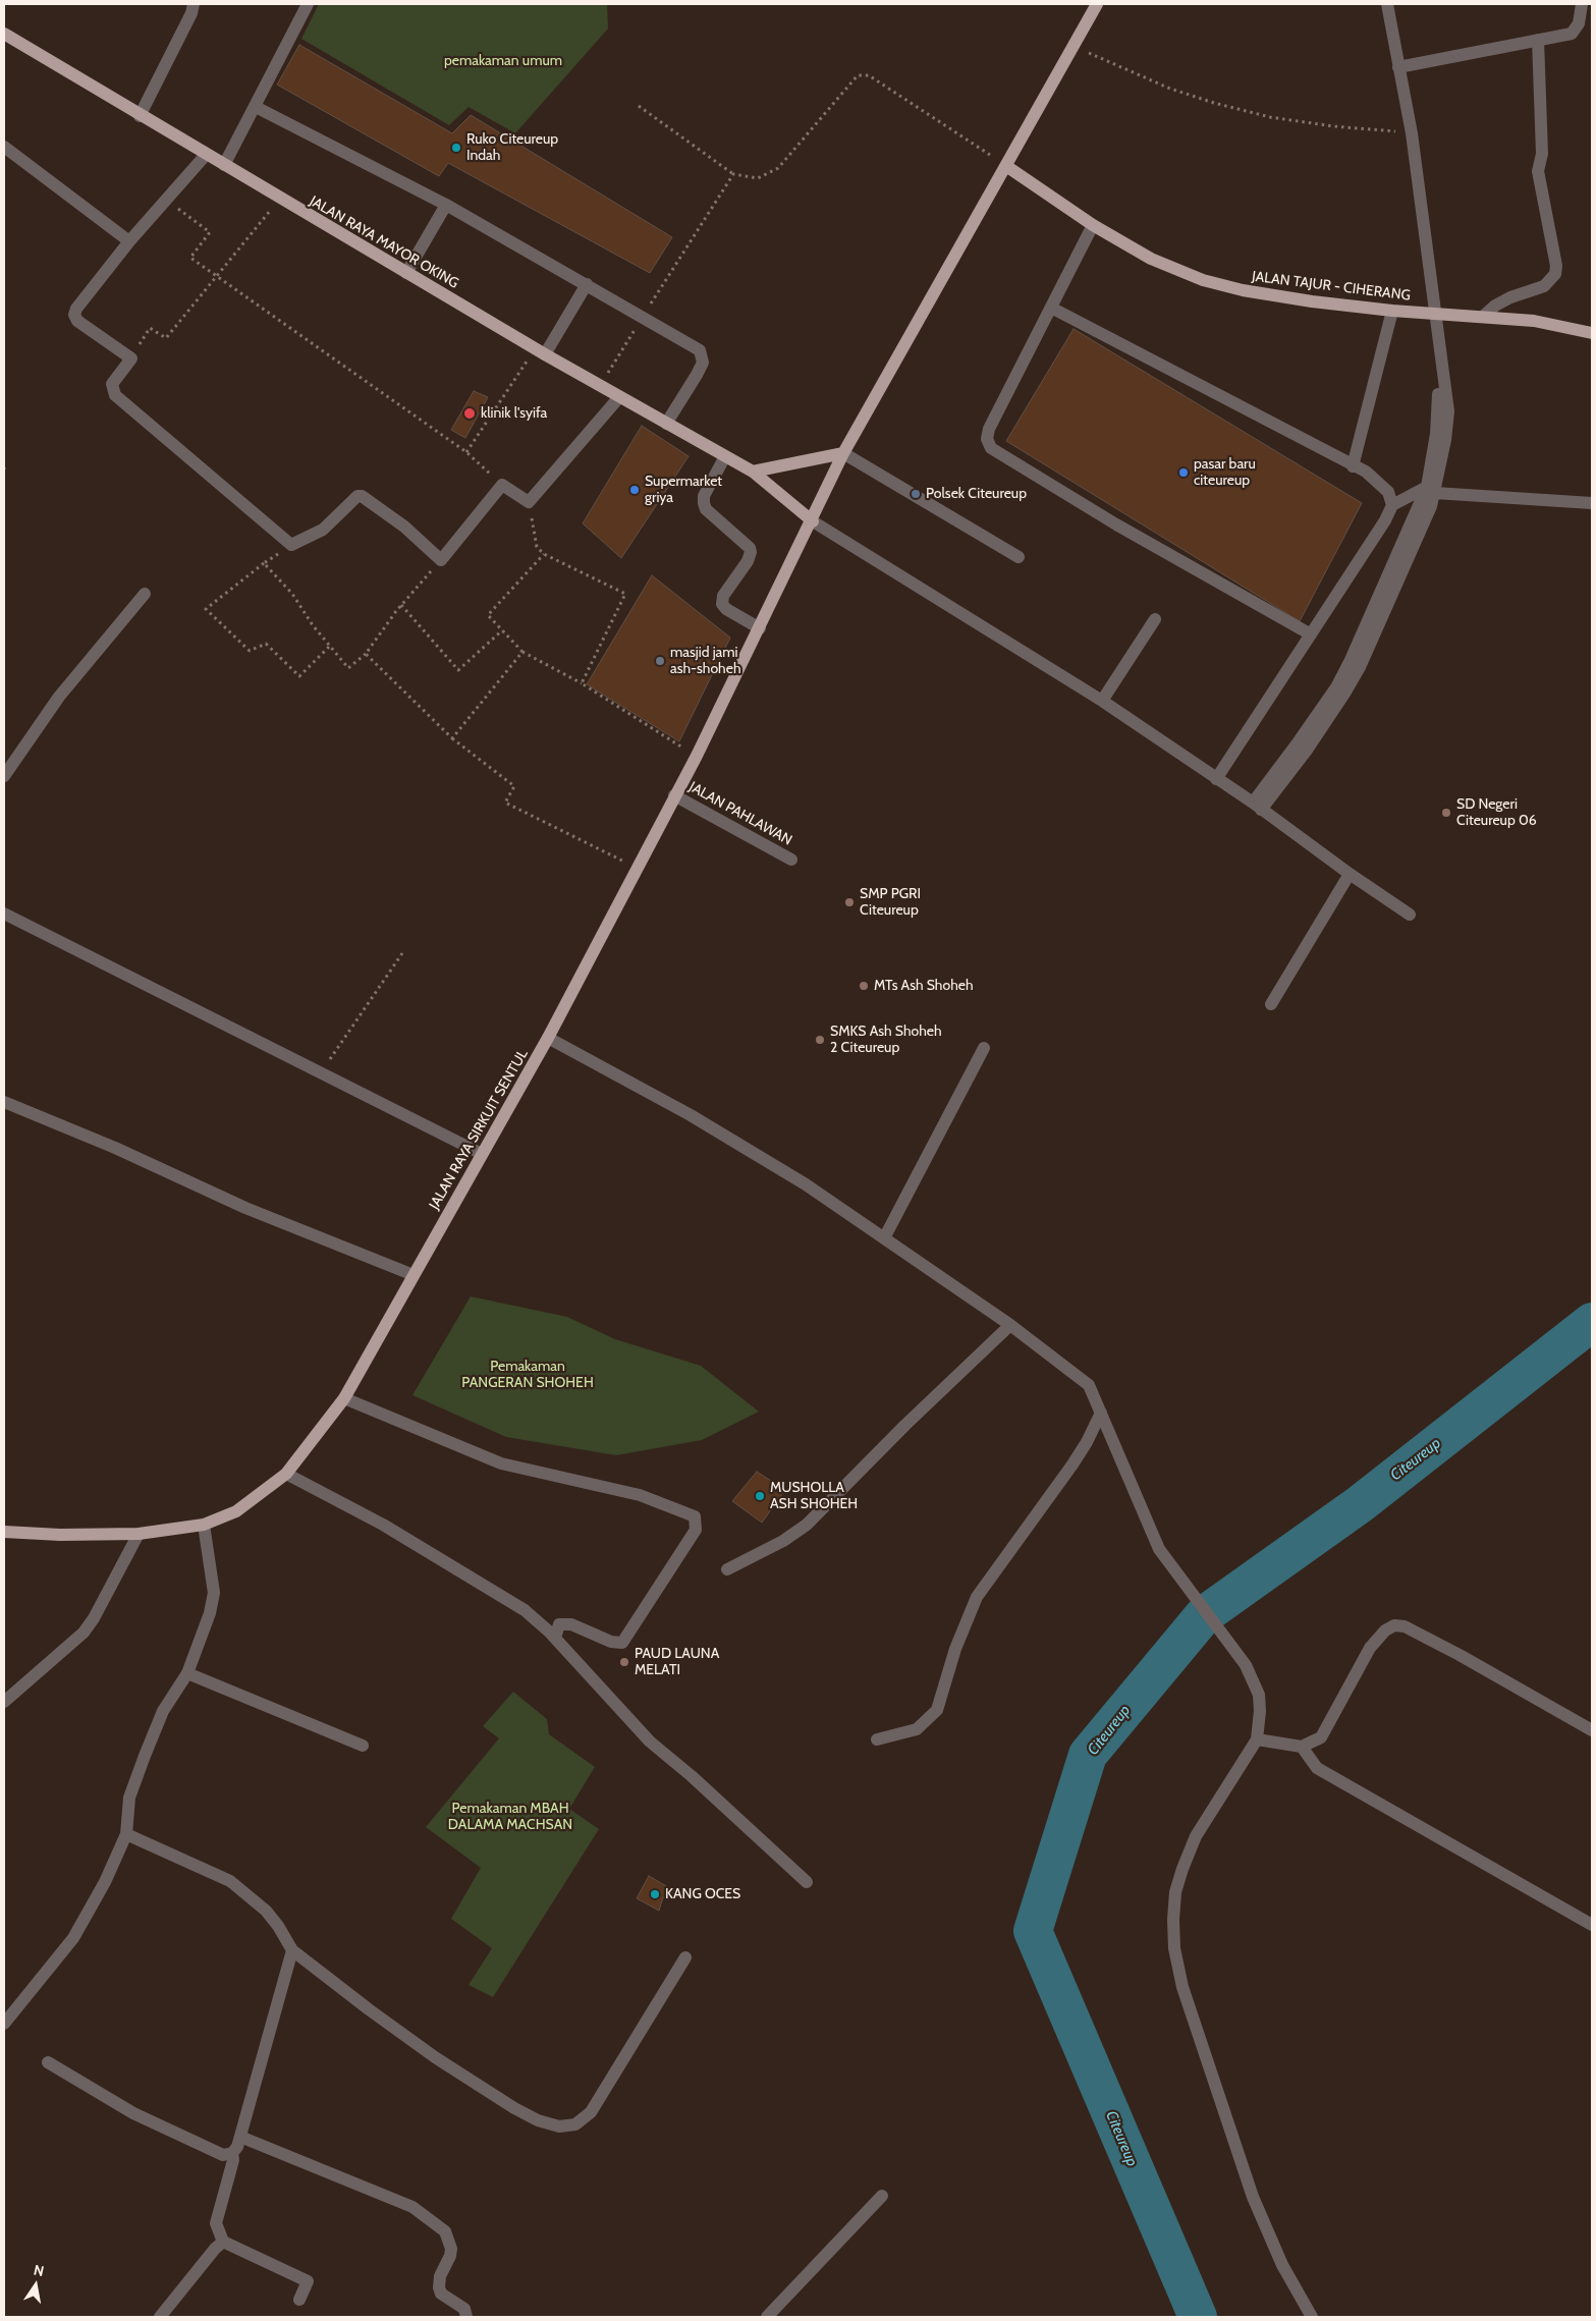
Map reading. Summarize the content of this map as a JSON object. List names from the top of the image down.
{
  "streets": {
    "main road": ["JALAN RAYA MAYOR OKING", "JALAN TAJUR - CIHERANG", "JALAN RAYA SIRKUIT SENTUL"],
    "street": ["JALAN PAHLAWAN"]
  },
  "crossings": [
    ["JALAN RAYA MAYOR OKING", "JALAN RAYA SIRKUIT SENTUL"],
    ["JALAN TAJUR - CIHERANG", "JALAN RAYA SIRKUIT SENTUL"],
    ["JALAN PAHLAWAN", "JALAN RAYA SIRKUIT SENTUL"]
  ],
  "water": ["Citeureup"],
  "parks": ["pemakaman umum", "Pemakaman PANGERAN SHOHEH", "Pemakaman MBAH DALAMA MACHSAN"],
  "places": [
    "Ruko Citeureup Indah",
    "klinik l'syifa",
    "pasar baru citeureup",
    "Supermarket griya",
    "Polsek Citeureup",
    "masjid jami ash-shoheh",
    "SD Negeri Citeureup 06",
    "SMP PGRI Citeureup",
    "MTs Ash Shoheh",
    "SMKS Ash Shoheh 2 Citeureup",
    "MUSHOLLA ASH SHOHEH",
    "PAUD LAUNA MELATI",
    "KANG OCES"
  ],
  "north": "top"
}
